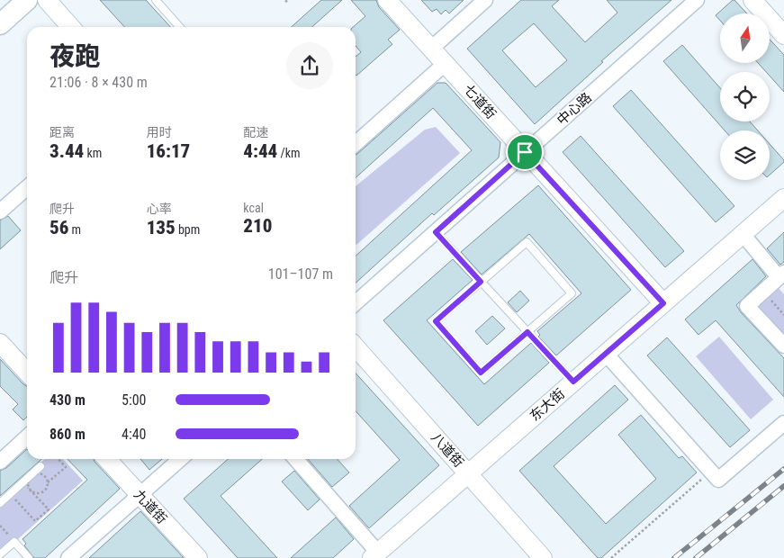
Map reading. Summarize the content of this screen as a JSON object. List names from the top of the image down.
{
  "streets": {
    "street": [
      "七道街",
      "中心路",
      "东大街",
      "八道街",
      "九道街"
    ]
  },
  "crossings": [
    ["七道街", "中心路"],
    ["七道街", "东大街"],
    ["东大街", "八道街"]
  ],
  "north": "top",
  "page": {
    "heading": ["夜跑", "21:06 · 8 × 430 m"],
    "stats": [
      ["距离", "3.44 km"],
      ["用时", "16:17"],
      ["配速", "4:44 /km"],
      ["爬升", "56 m"],
      ["心率", "135 bpm"],
      ["kcal", "210"]
    ],
    "chart": ["爬升", "101–107 m"],
    "list": [
      {
        "name": "430 m",
        "note": "5:00"
      },
      {
        "name": "860 m",
        "note": "4:40"
      }
    ]
  }
}
